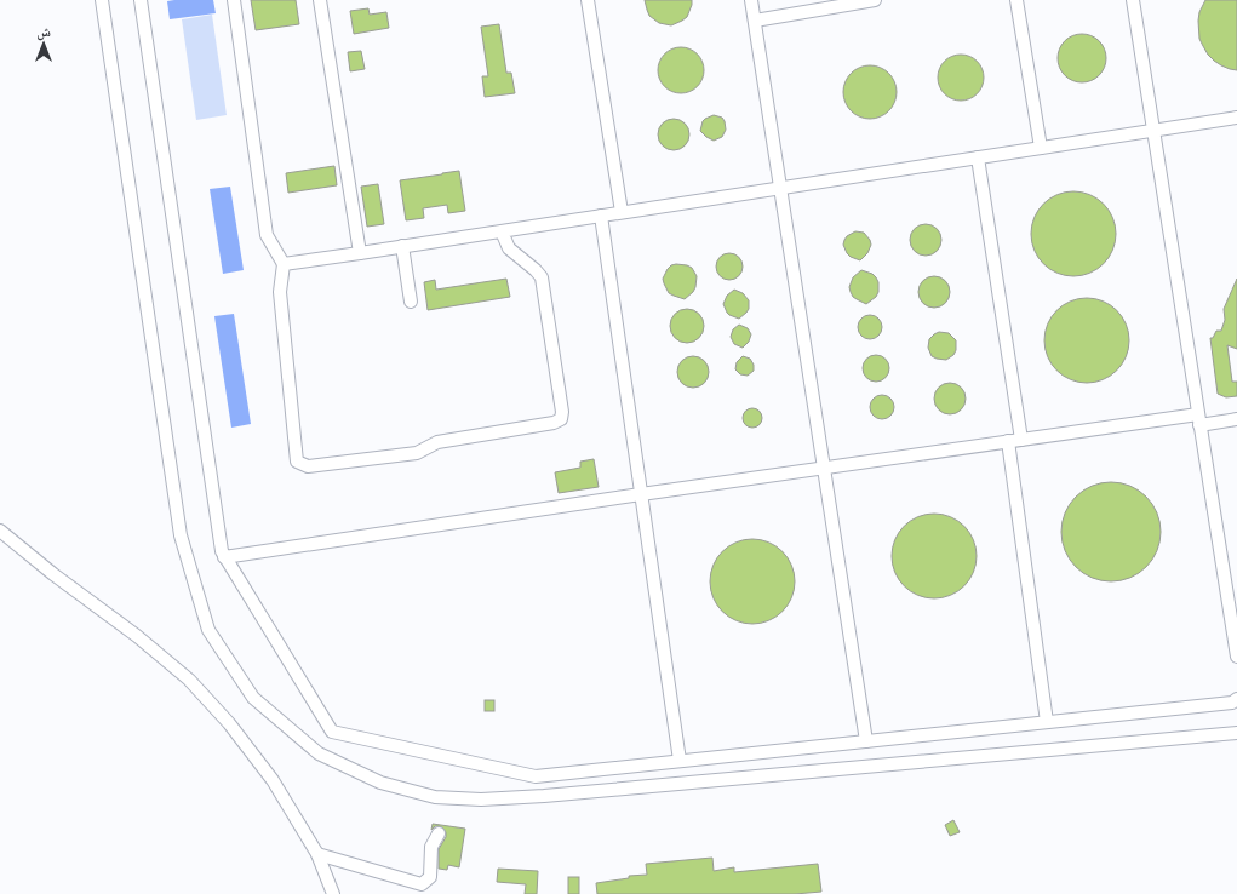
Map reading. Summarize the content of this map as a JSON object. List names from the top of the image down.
{
  "north": "top"
}
